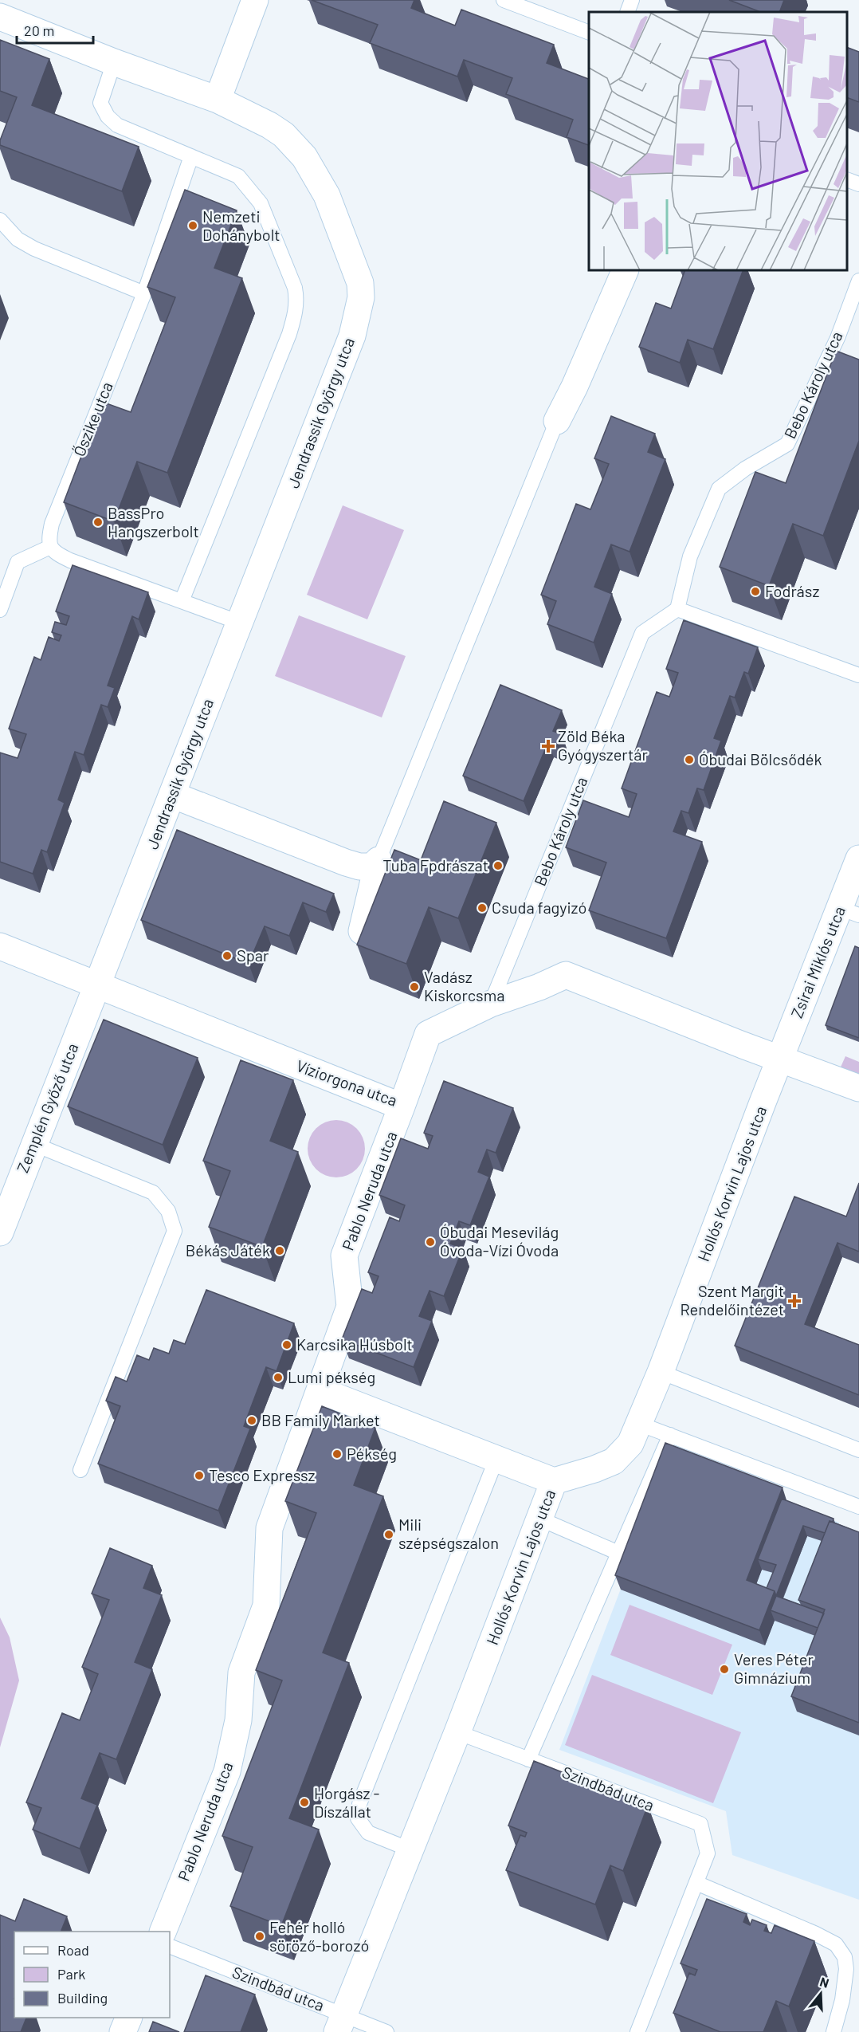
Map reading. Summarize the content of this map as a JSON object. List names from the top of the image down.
{
  "streets": {
    "street": [
      "Jendrassik György utca",
      "Zsirai Miklós utca",
      "Víziorgona utca",
      "Zemplén Győző utca",
      "Hollós Korvin Lajos utca",
      "Pablo Neruda utca"
    ],
    "lane": ["Bebo Károly utca", "Őszike utca", "Szindbád utca"]
  },
  "crossings": [
    ["Bebo Károly utca", "Víziorgona utca"],
    ["Jendrassik György utca", "Víziorgona utca"],
    ["Jendrassik György utca", "Zemplén Győző utca"],
    ["Zsirai Miklós utca", "Víziorgona utca"],
    ["Zsirai Miklós utca", "Hollós Korvin Lajos utca"],
    ["Víziorgona utca", "Zemplén Győző utca"],
    ["Víziorgona utca", "Hollós Korvin Lajos utca"],
    ["Víziorgona utca", "Pablo Neruda utca"],
    ["Hollós Korvin Lajos utca", "Szindbád utca"]
  ],
  "places": {
    "other": [
      "Nemzeti Dohánybolt",
      "BassPro Hangszerbolt",
      "Fodrász",
      "Óbudai Bölcsődék",
      "Tuba Fpdrászat",
      "Csuda fagyizó",
      "Spar",
      "Vadász Kiskorcsma",
      "Óbudai Mesevilág Óvoda-Vízi Óvoda",
      "Békás Játék",
      "Karcsika Húsbolt",
      "Lumi pékség",
      "BB Family Market",
      "Pékség",
      "Tesco Expressz",
      "Mili szépségszalon",
      "Veres Péter Gimnázium",
      "Horgász - Díszállat",
      "Fehér holló söröző-borozó"
    ],
    "health": ["Zöld Béka Gyógyszertár", "Szent Margit Rendelőintézet"]
  },
  "legend": ["Road", "Park", "Building"],
  "scale_bar": "20 m",
  "north": "top"
}
